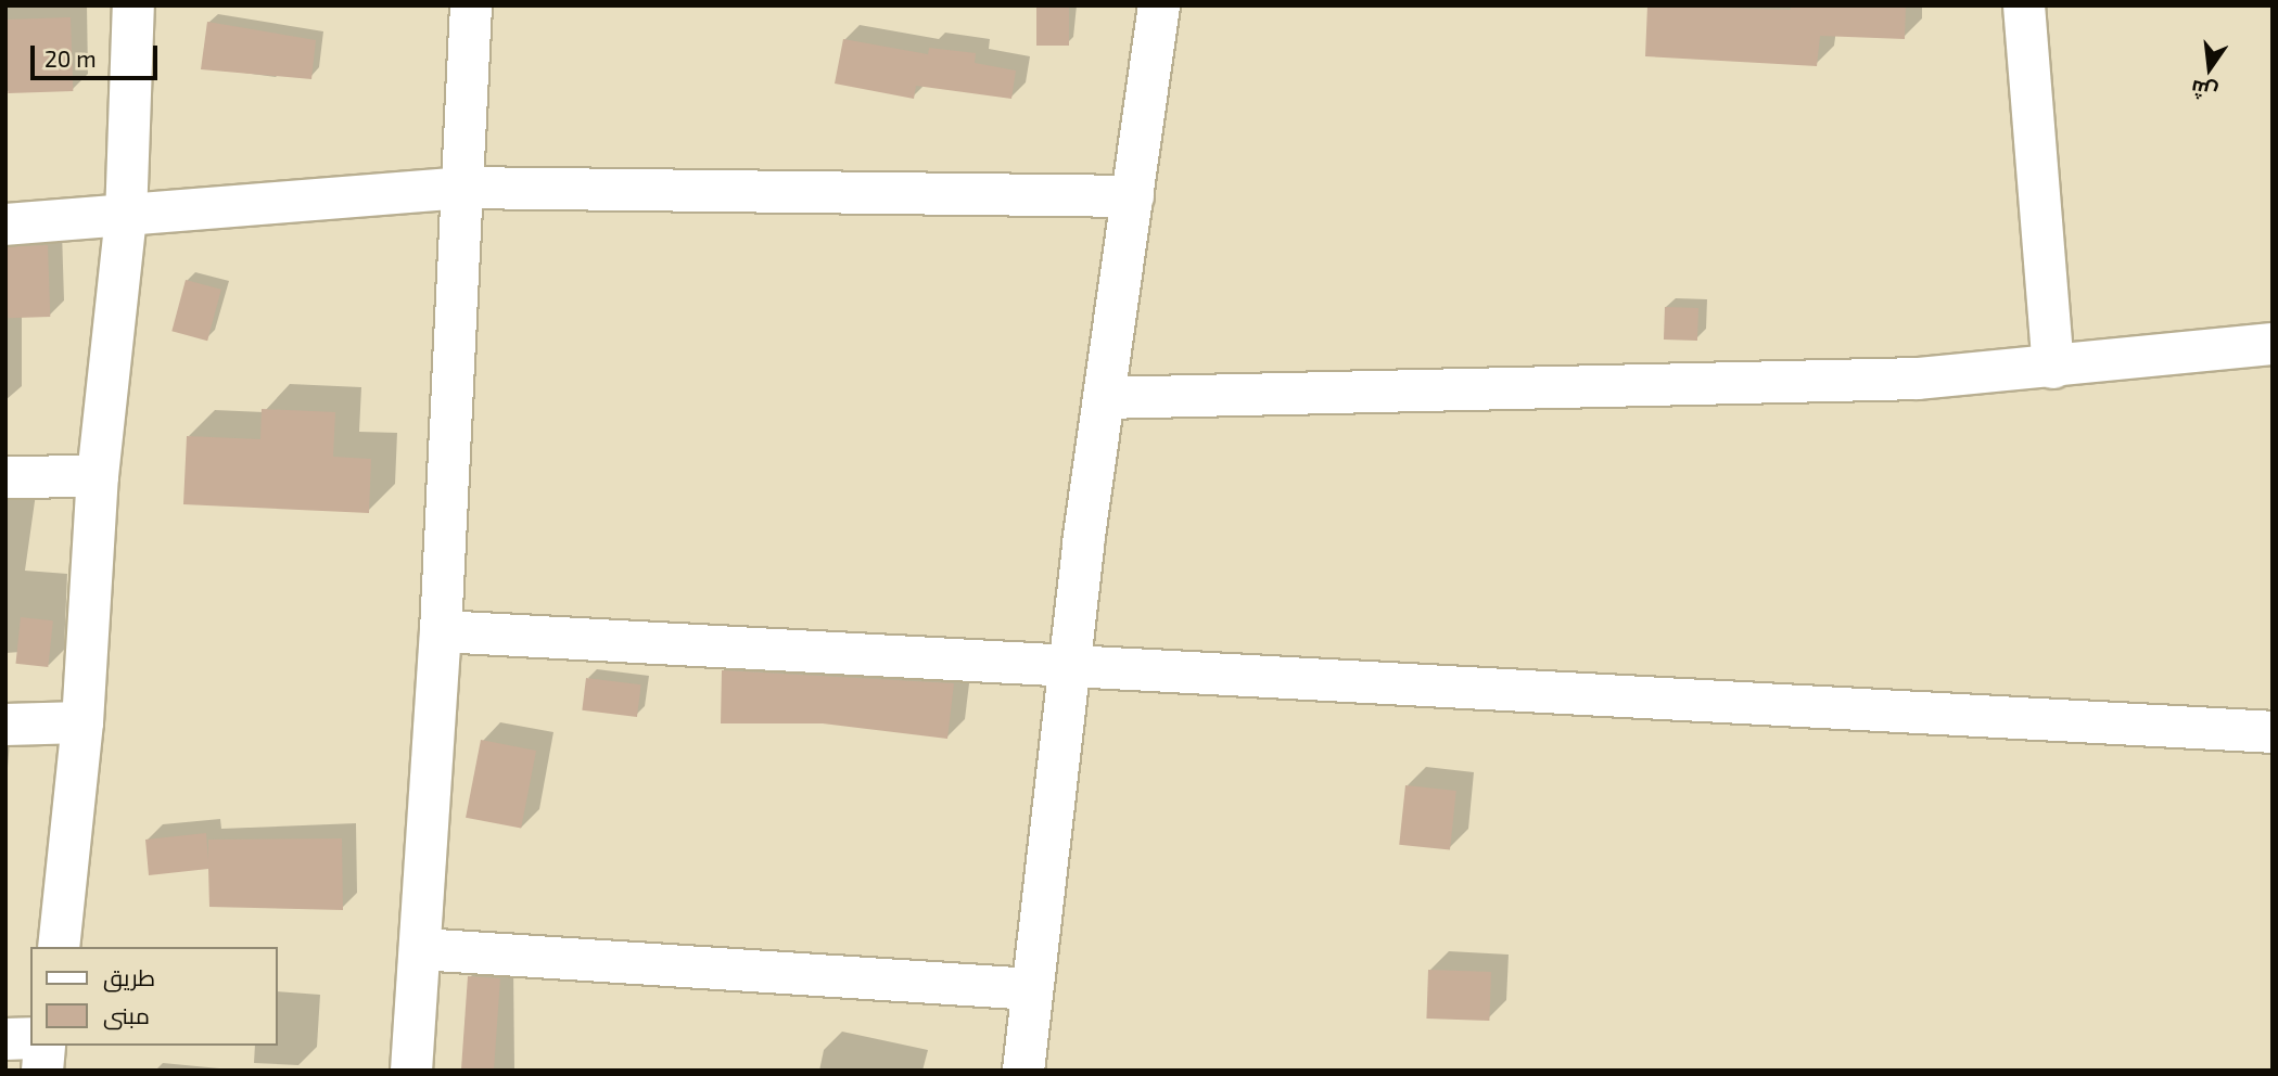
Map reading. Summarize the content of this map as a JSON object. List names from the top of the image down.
{
  "legend": ["طريق", "مبنى"],
  "scale_bar": "20 m",
  "north": "bottom"
}
